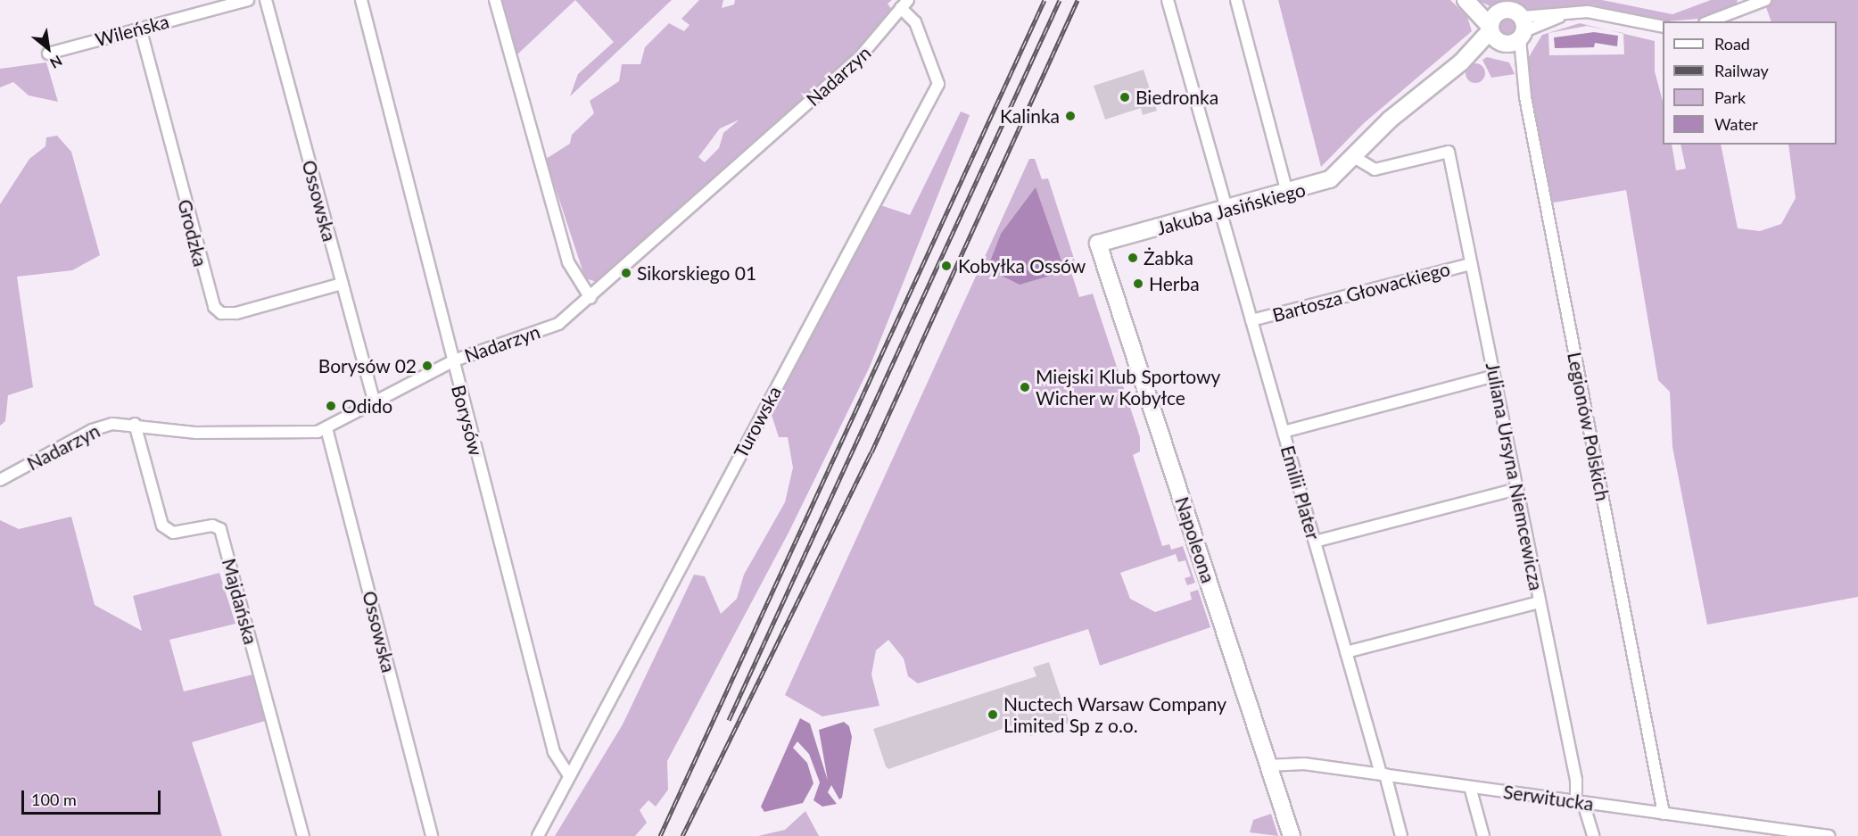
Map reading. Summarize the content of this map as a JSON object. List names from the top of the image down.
{
  "streets": {
    "street": [
      "Wileńska",
      "Nadarzyn",
      "Ossowska",
      "Jakuba Jasińskiego",
      "Grodzka",
      "Bartosza Głowackiego",
      "Borysów",
      "Turowska",
      "Legionów Polskich",
      "Juliana Ursyna Niemcewicza",
      "Emilii Plater",
      "Napoleona",
      "Majdańska",
      "Serwitucka"
    ]
  },
  "crossings": [
    ["Wileńska", "Grodzka"],
    ["Nadarzyn", "Ossowska"],
    ["Nadarzyn", "Borysów"],
    ["Nadarzyn", "Turowska"],
    ["Nadarzyn", "Majdańska"],
    ["Ossowska", "Grodzka"],
    ["Jakuba Jasińskiego", "Juliana Ursyna Niemcewicza"],
    ["Jakuba Jasińskiego", "Emilii Plater"],
    ["Jakuba Jasińskiego", "Napoleona"],
    ["Bartosza Głowackiego", "Juliana Ursyna Niemcewicza"],
    ["Bartosza Głowackiego", "Emilii Plater"],
    ["Borysów", "Turowska"],
    ["Legionów Polskich", "Serwitucka"],
    ["Juliana Ursyna Niemcewicza", "Serwitucka"],
    ["Emilii Plater", "Serwitucka"],
    ["Napoleona", "Serwitucka"]
  ],
  "places": [
    "Biedronka",
    "Kalinka",
    "Żabka",
    "Kobyłka Ossów",
    "Sikorskiego 01",
    "Herba",
    "Borysów 02",
    "Miejski Klub Sportowy Wicher w Kobyłce",
    "Odido",
    "Nuctech Warsaw Company Limited Sp z o.o."
  ],
  "legend": [
    "Road",
    "Railway",
    "Park",
    "Water"
  ],
  "scale_bar": "100 m",
  "north": "bottom right"
}
